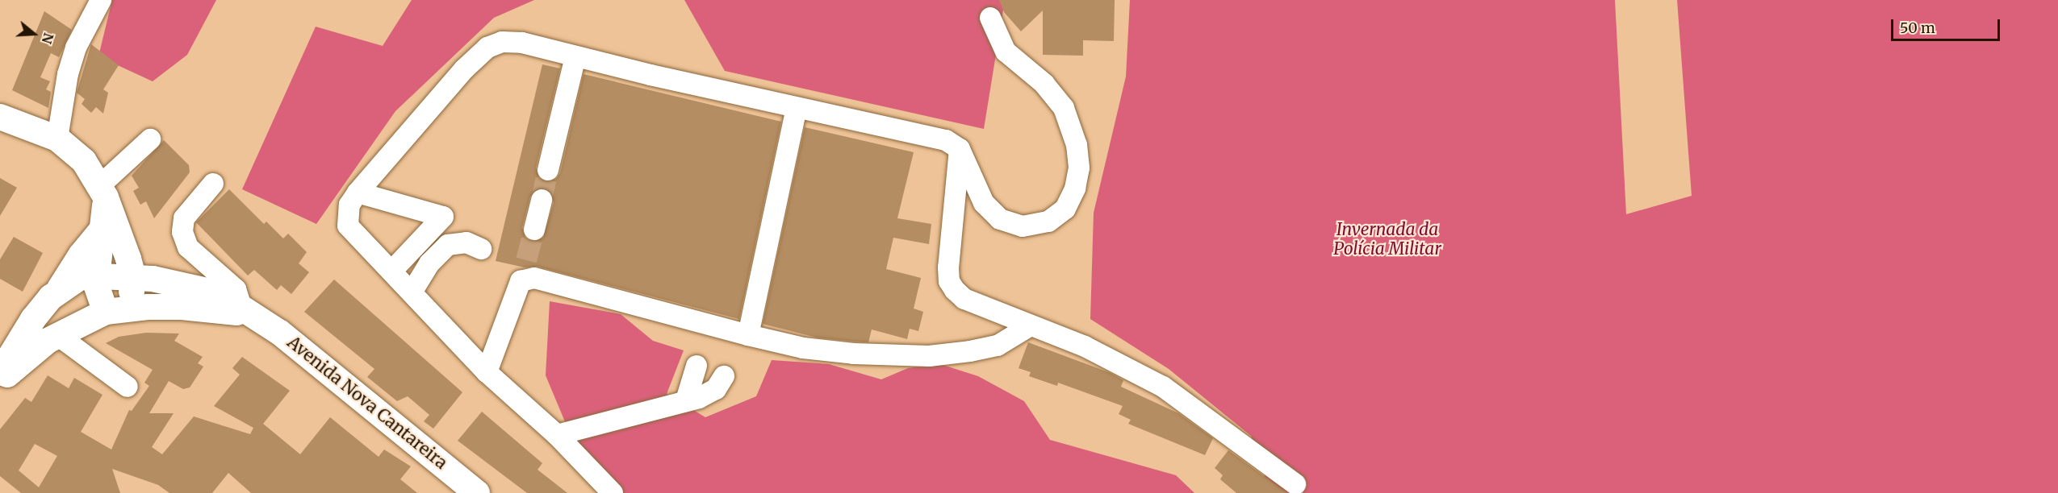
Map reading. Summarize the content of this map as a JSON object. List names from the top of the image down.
{
  "streets": {
    "main road": ["Avenida Nova Cantareira"]
  },
  "parks": ["Invernada da Polícia Militar"],
  "scale_bar": "50 m",
  "north": "right"
}
